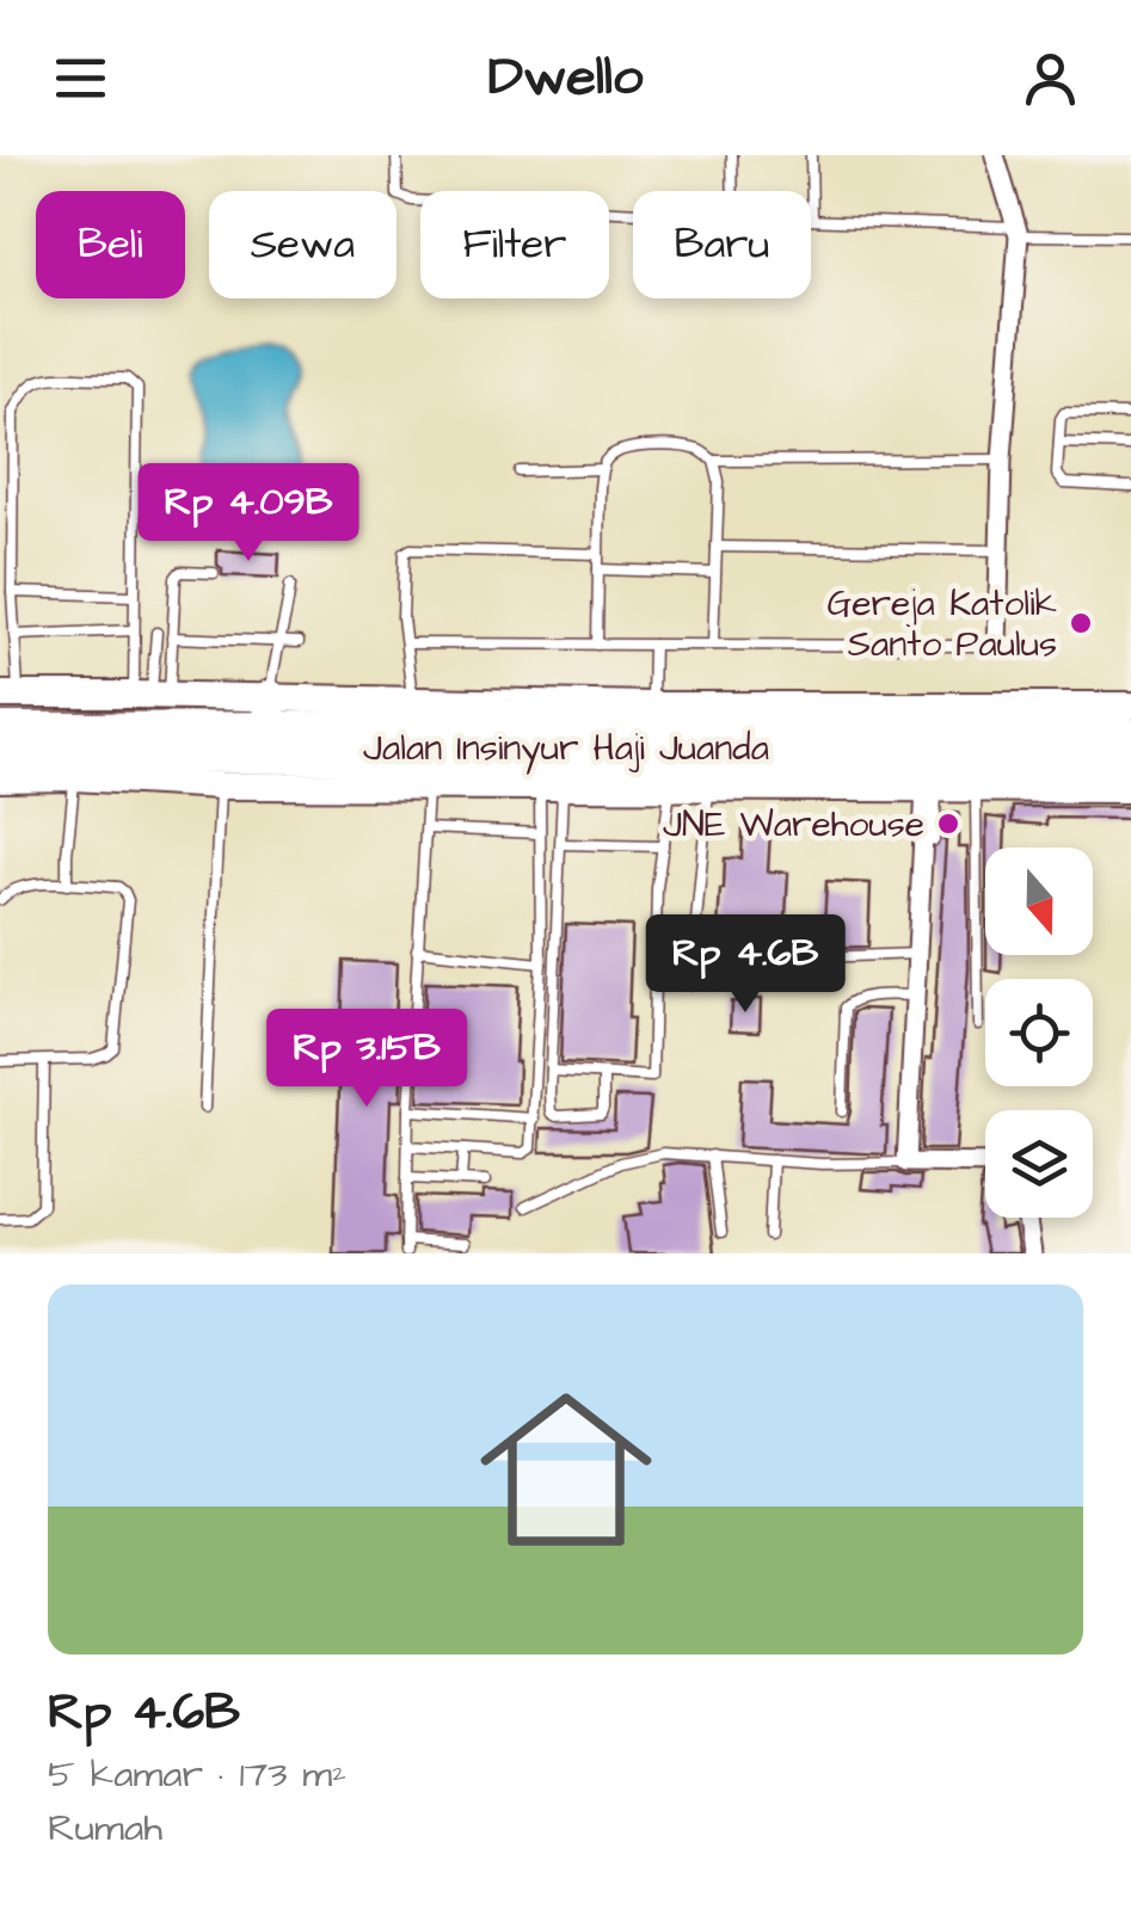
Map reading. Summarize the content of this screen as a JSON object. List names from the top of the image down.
{
  "streets": {
    "highway": ["Jalan Insinyur Haji Juanda"]
  },
  "places": ["Gereja Katolik Santo Paulus", "JNE Warehouse"],
  "north": "bottom",
  "page": {
    "header": "Dwello",
    "chip": [
      "Beli",
      "Sewa",
      "Filter",
      "Baru"
    ],
    "price": ["Rp 4.09B", "Rp 4.6B", "Rp 3.15B"],
    "list": [
      {
        "name": "Rp 4.6B",
        "note": "5 kamar · 173 m² · Rumah"
      }
    ]
  }
}
